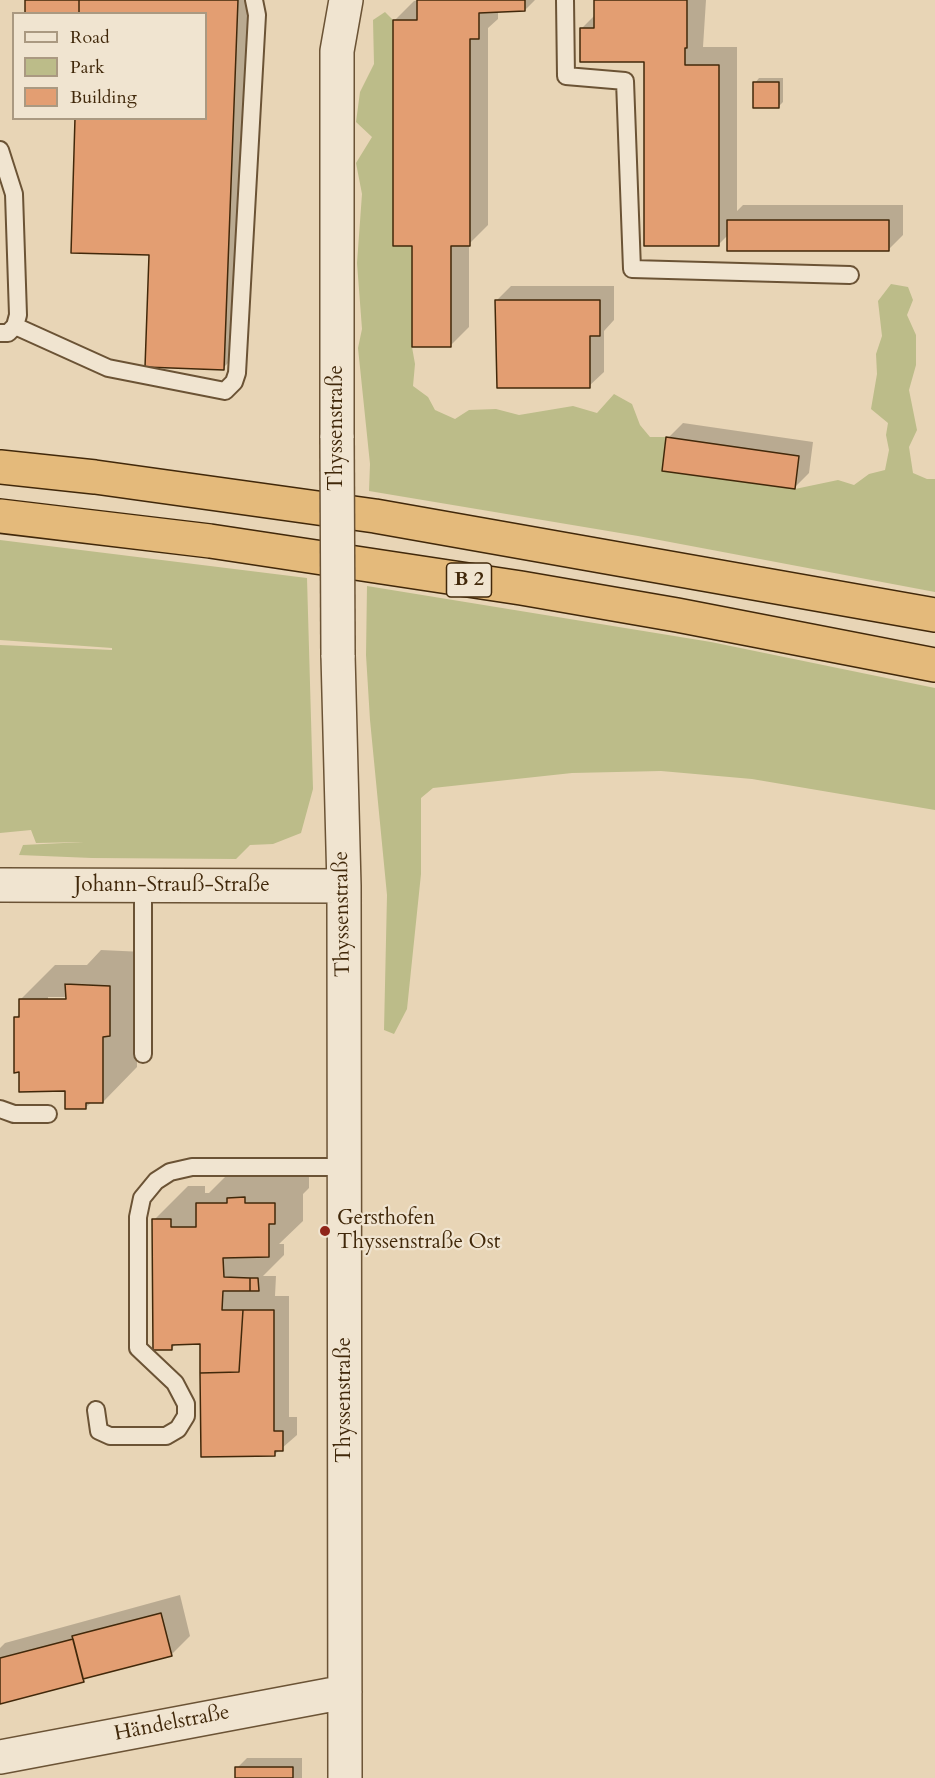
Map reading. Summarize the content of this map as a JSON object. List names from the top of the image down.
{
  "streets": {
    "highway": ["B 2"],
    "street": ["Thyssenstraße", "Johann-Strauß-Straße", "Händelstraße"]
  },
  "crossings": [
    ["Thyssenstraße", "Johann-Strauß-Straße"],
    ["Thyssenstraße", "Händelstraße"]
  ],
  "places": ["Gersthofen Thyssenstraße Ost"],
  "legend": ["Road", "Park", "Building"]
}
